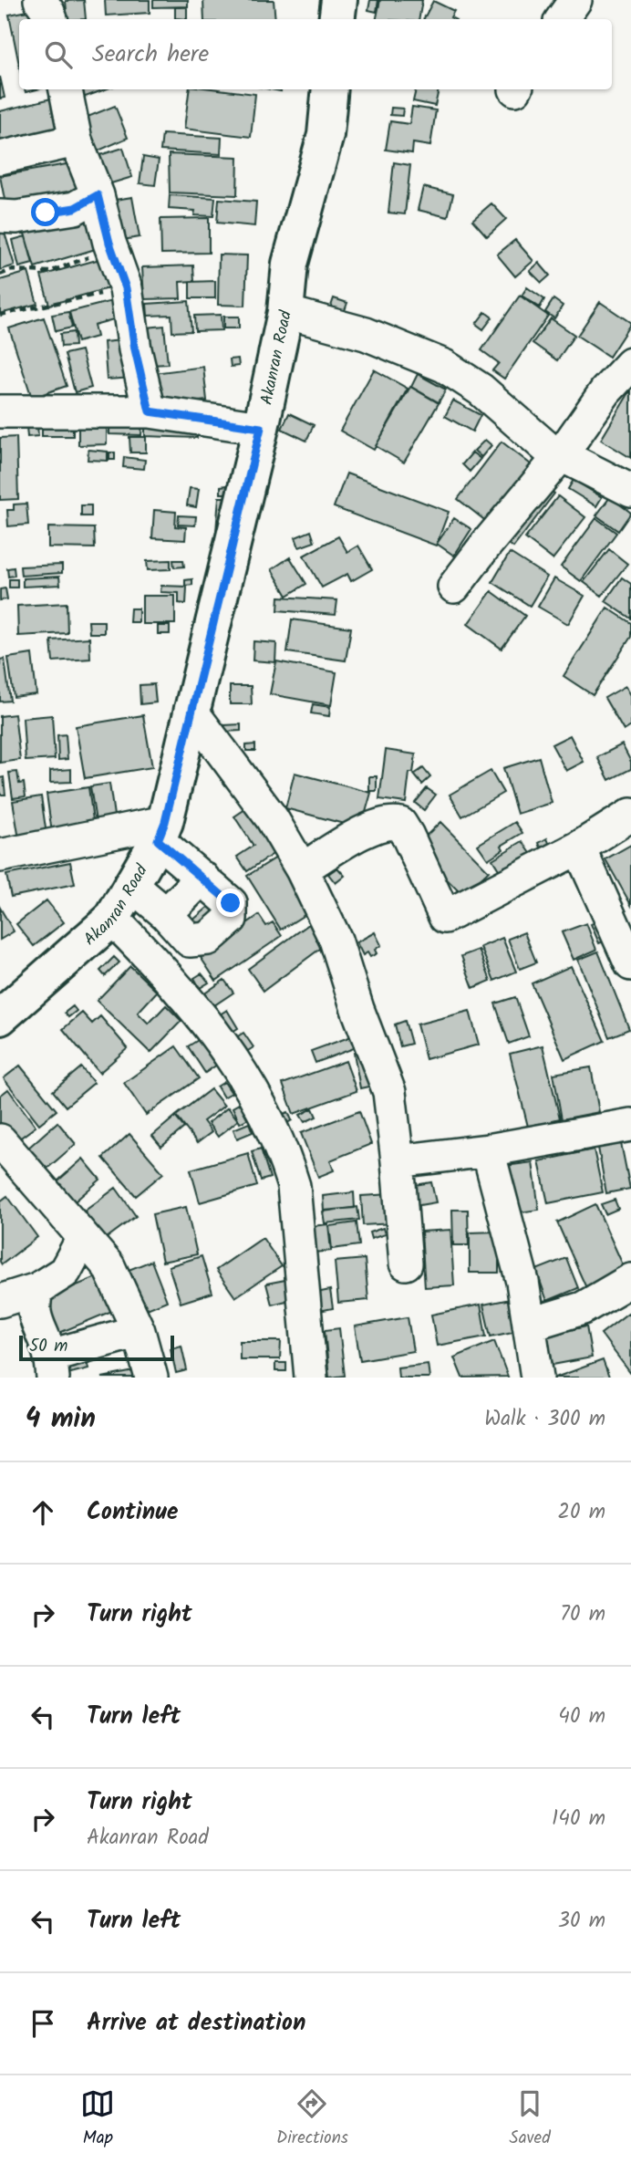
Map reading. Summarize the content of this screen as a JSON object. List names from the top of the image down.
{
  "streets": {
    "main road": ["Akanran Road"]
  },
  "scale_bar": "50 m",
  "page": {
    "search": "Search here",
    "scale": "50 m",
    "heading": ["4 min", "Walk · 300 m"],
    "list": [
      ["Continue", "20 m"],
      ["Turn right", "70 m"],
      ["Turn left", "40 m"],
      ["Turn right", "Akanran Road", "140 m"],
      ["Turn left", "30 m"],
      "Arrive at destination"
    ],
    "nav": ["Map", "Directions", "Saved"]
  }
}
